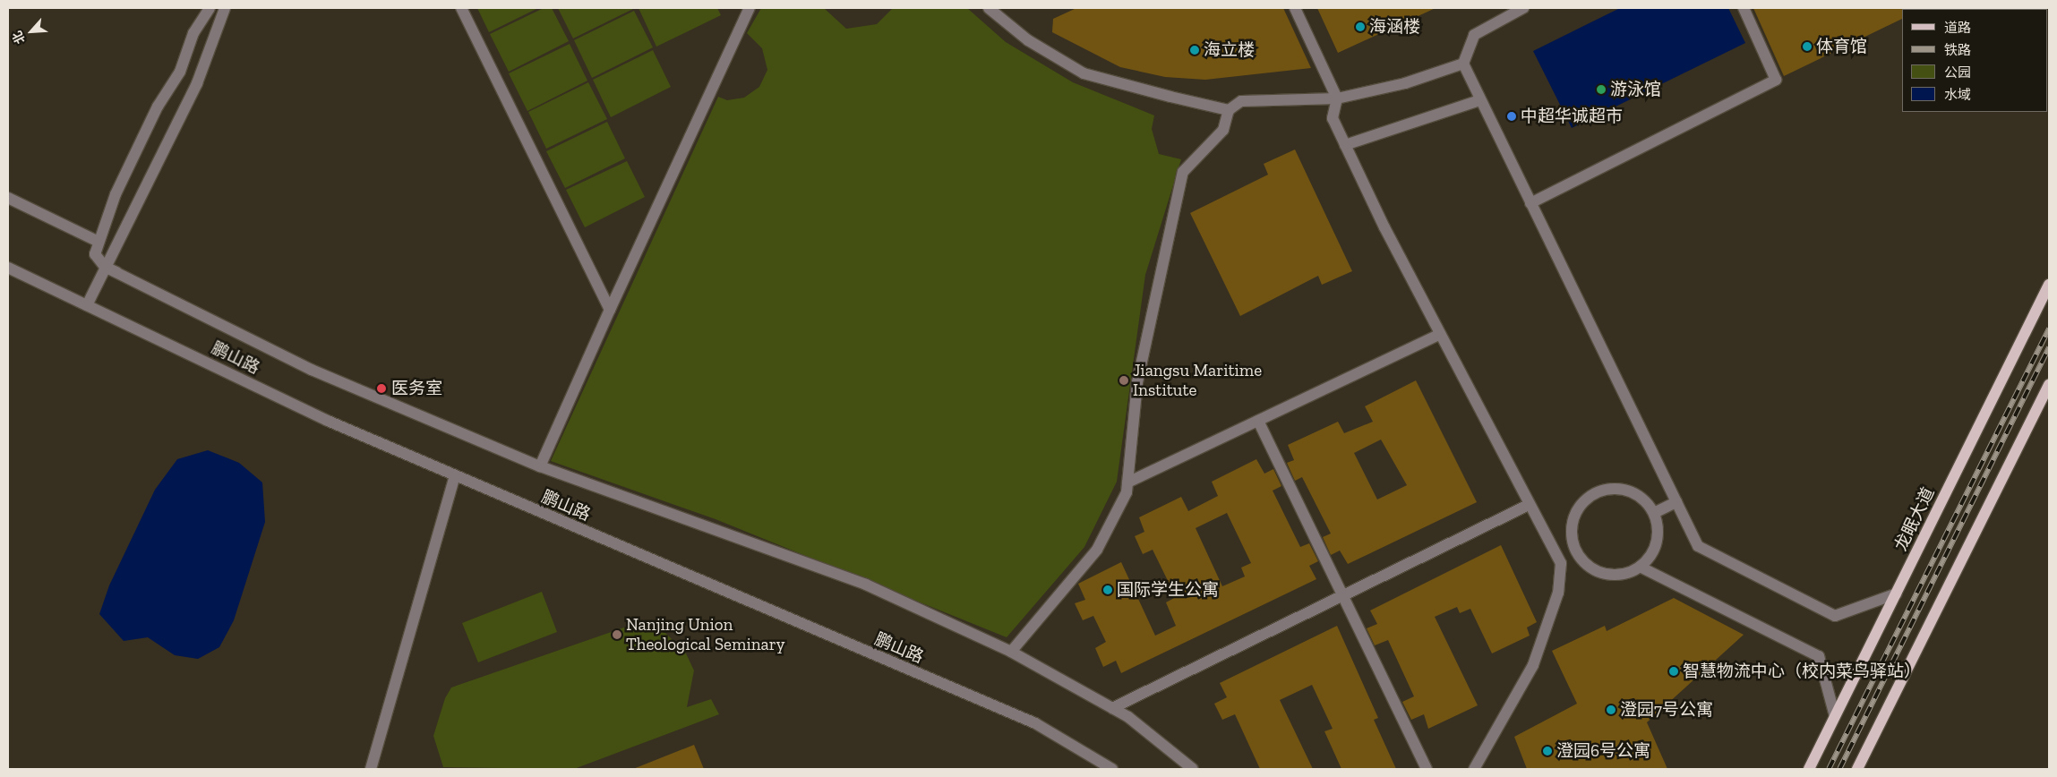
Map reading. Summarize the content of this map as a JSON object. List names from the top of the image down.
{
  "streets": {
    "main road": ["龙眠大道"],
    "street": ["鹏山路"]
  },
  "places": [
    "海涵楼",
    "体育馆",
    "海立楼",
    "游泳馆",
    "中超华诚超市",
    "Jiangsu Maritime Institute",
    "医务室",
    "国际学生公寓",
    "Nanjing Union Theological Seminary",
    "智慧物流中心（校内菜鸟驿站）",
    "澄园7号公寓",
    "澄园6号公寓"
  ],
  "legend": [
    "道路",
    "铁路",
    "公园",
    "水域"
  ],
  "north": "bottom left"
}
